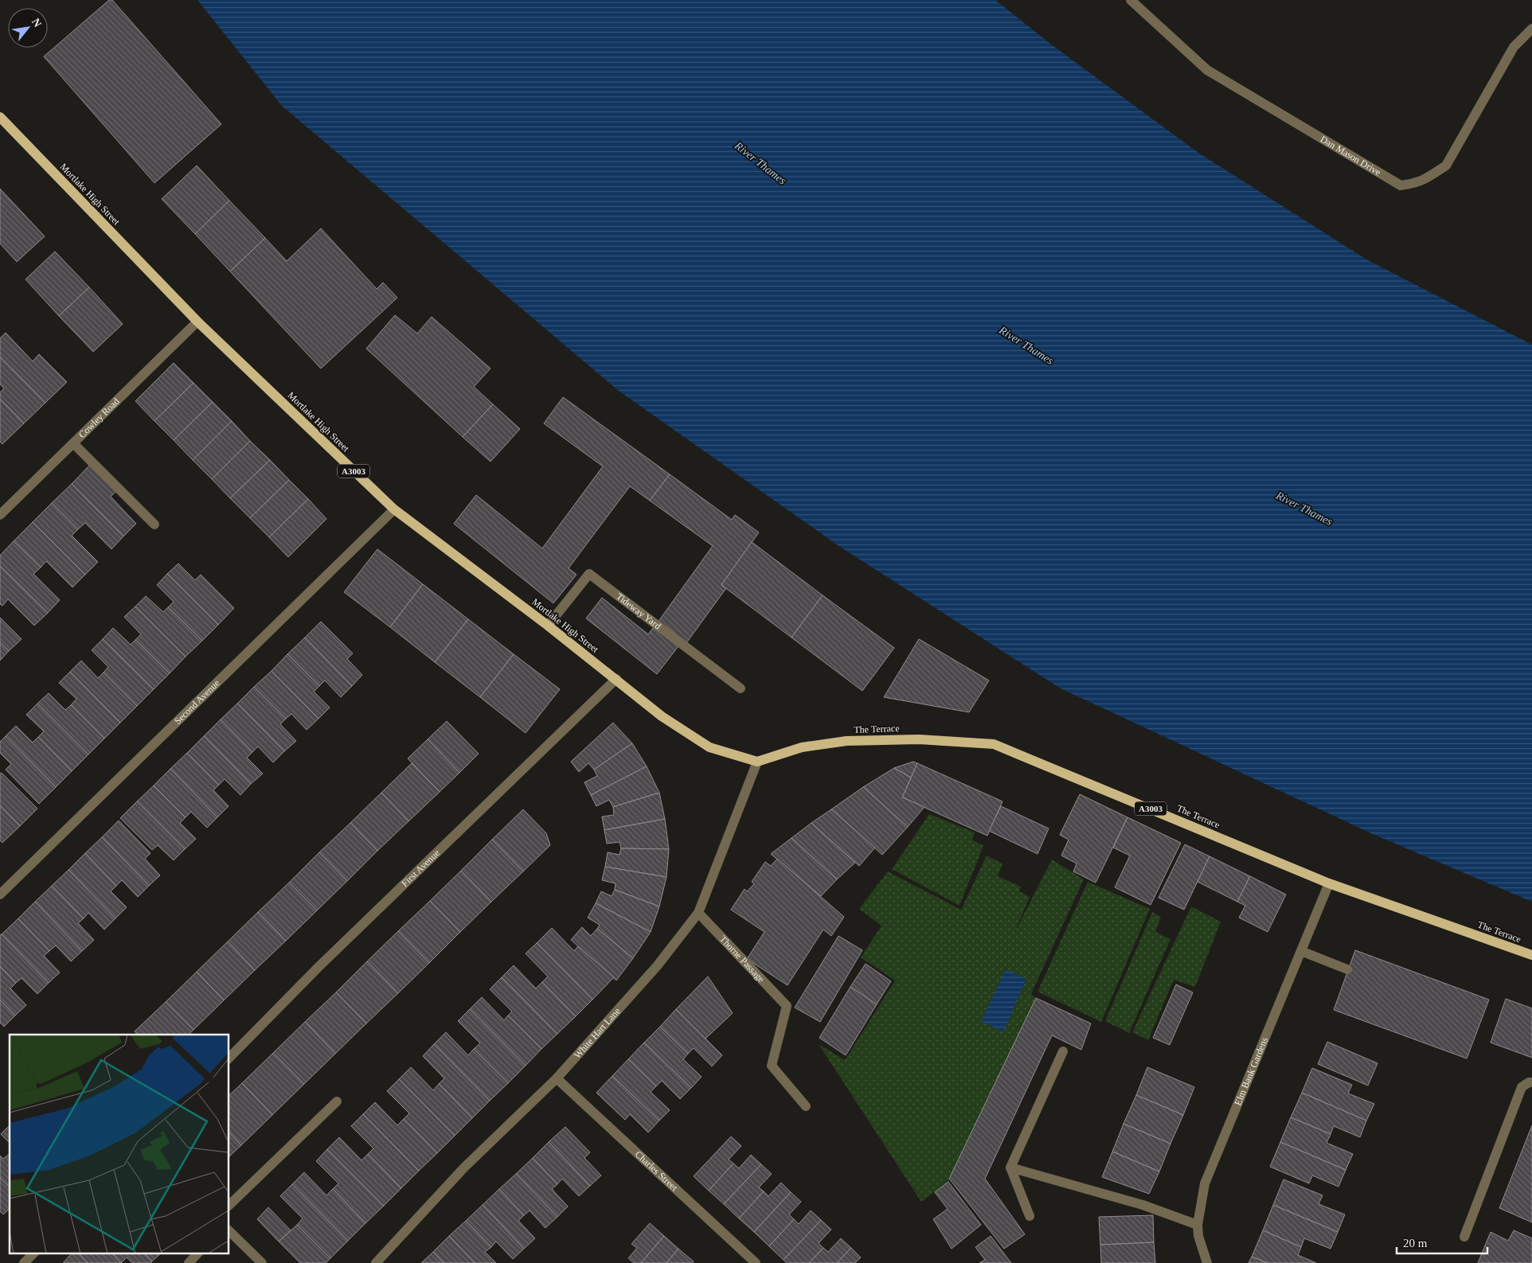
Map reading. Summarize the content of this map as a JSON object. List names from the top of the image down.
{
  "streets": {
    "main road": ["Mortlake High Street", "A3003", "The Terrace"],
    "street": [
      "Dan Mason Drive",
      "Cowley Road",
      "Tideway Yard",
      "Second Avenue",
      "First Avenue",
      "Thorne Passage",
      "White Hart Lane",
      "Elm Bank Gardens",
      "Charles Street"
    ]
  },
  "crossings": [
    ["Mortlake High Street", "Cowley Road"],
    ["Mortlake High Street", "Tideway Yard"],
    ["Mortlake High Street", "Second Avenue"],
    ["Mortlake High Street", "The Terrace"],
    ["Mortlake High Street", "First Avenue"],
    ["Mortlake High Street", "White Hart Lane"],
    ["The Terrace", "White Hart Lane"],
    ["The Terrace", "Elm Bank Gardens"],
    ["Thorne Passage", "White Hart Lane"],
    ["White Hart Lane", "Charles Street"]
  ],
  "water": ["River Thames"],
  "scale_bar": "20 m",
  "north": "top right"
}
